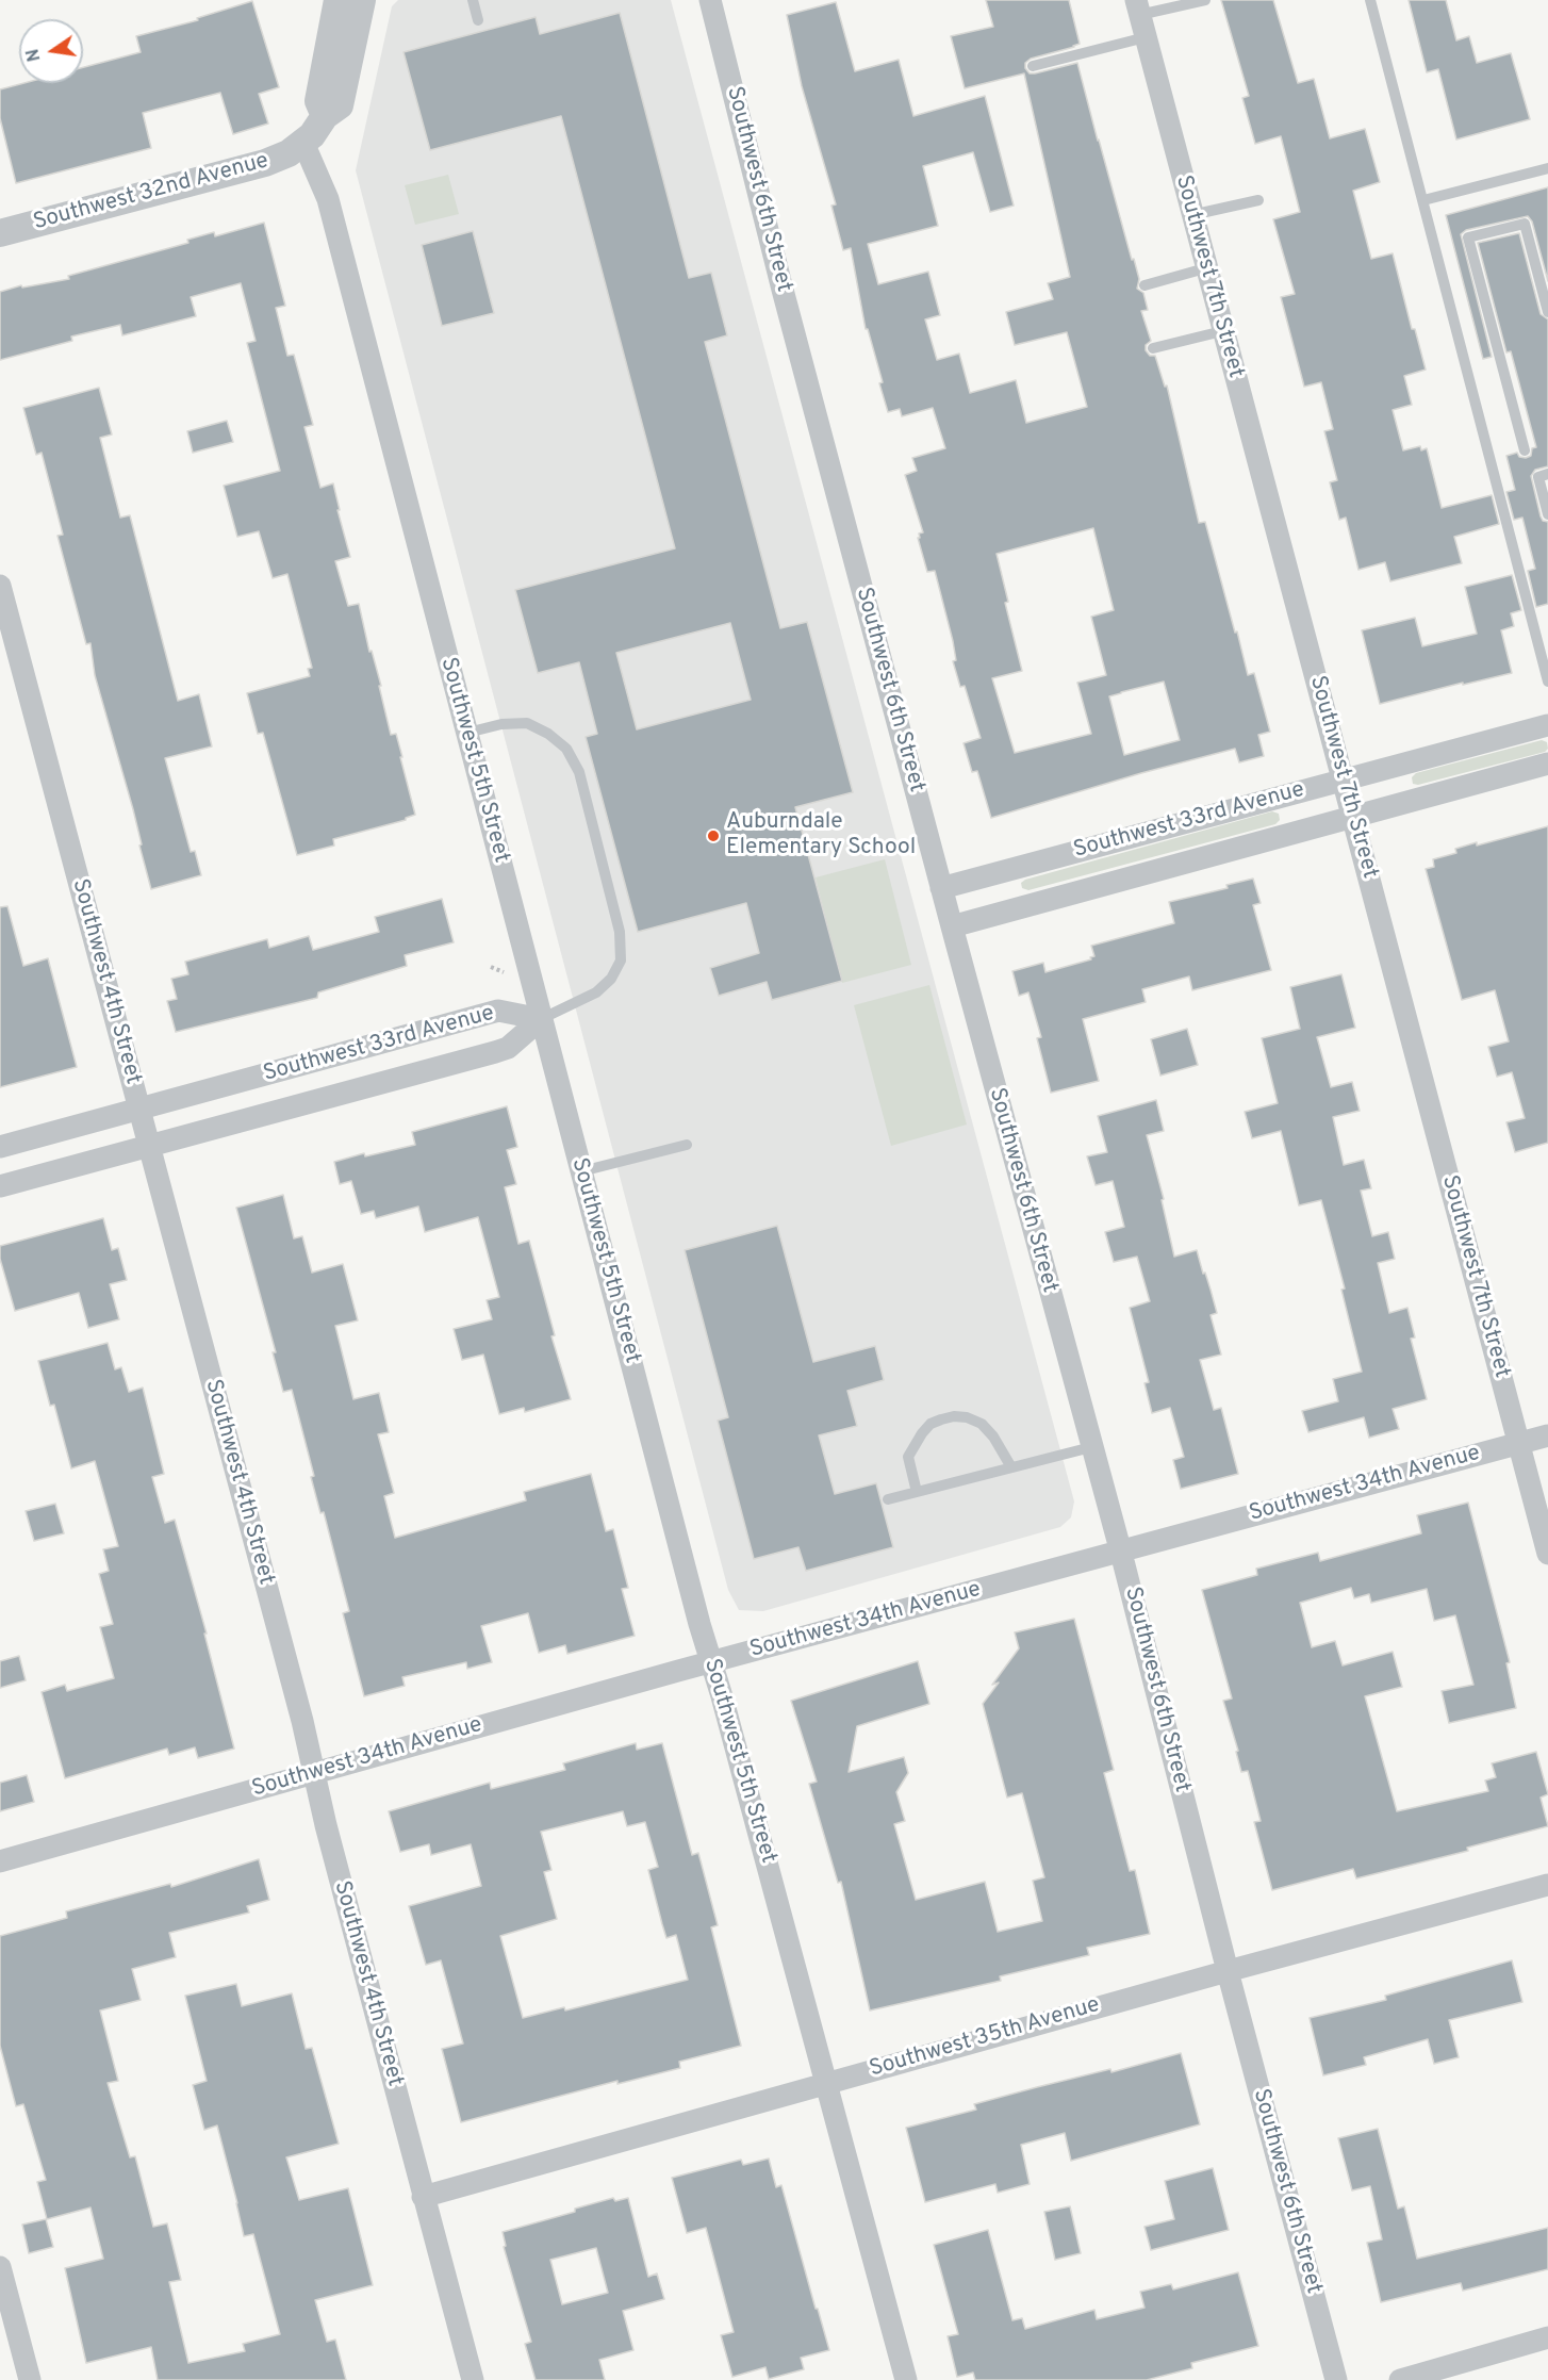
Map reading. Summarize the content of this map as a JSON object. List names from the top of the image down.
{
  "streets": {
    "street": [
      "Southwest 6th Street",
      "Southwest 32nd Avenue",
      "Southwest 7th Street",
      "Southwest 5th Street",
      "Southwest 33rd Avenue",
      "Southwest 4th Street",
      "Southwest 34th Avenue",
      "Southwest 35th Avenue"
    ]
  },
  "crossings": [
    ["Southwest 6th Street", "Southwest 33rd Avenue"],
    ["Southwest 6th Street", "Southwest 34th Avenue"],
    ["Southwest 6th Street", "Southwest 35th Avenue"],
    ["Southwest 32nd Avenue", "Southwest 5th Street"],
    ["Southwest 7th Street", "Southwest 33rd Avenue"],
    ["Southwest 7th Street", "Southwest 34th Avenue"],
    ["Southwest 5th Street", "Southwest 33rd Avenue"],
    ["Southwest 5th Street", "Southwest 34th Avenue"],
    ["Southwest 5th Street", "Southwest 35th Avenue"],
    ["Southwest 33rd Avenue", "Southwest 4th Street"],
    ["Southwest 4th Street", "Southwest 34th Avenue"],
    ["Southwest 4th Street", "Southwest 35th Avenue"]
  ],
  "places": ["Auburndale Elementary School"],
  "north": "left"
}
